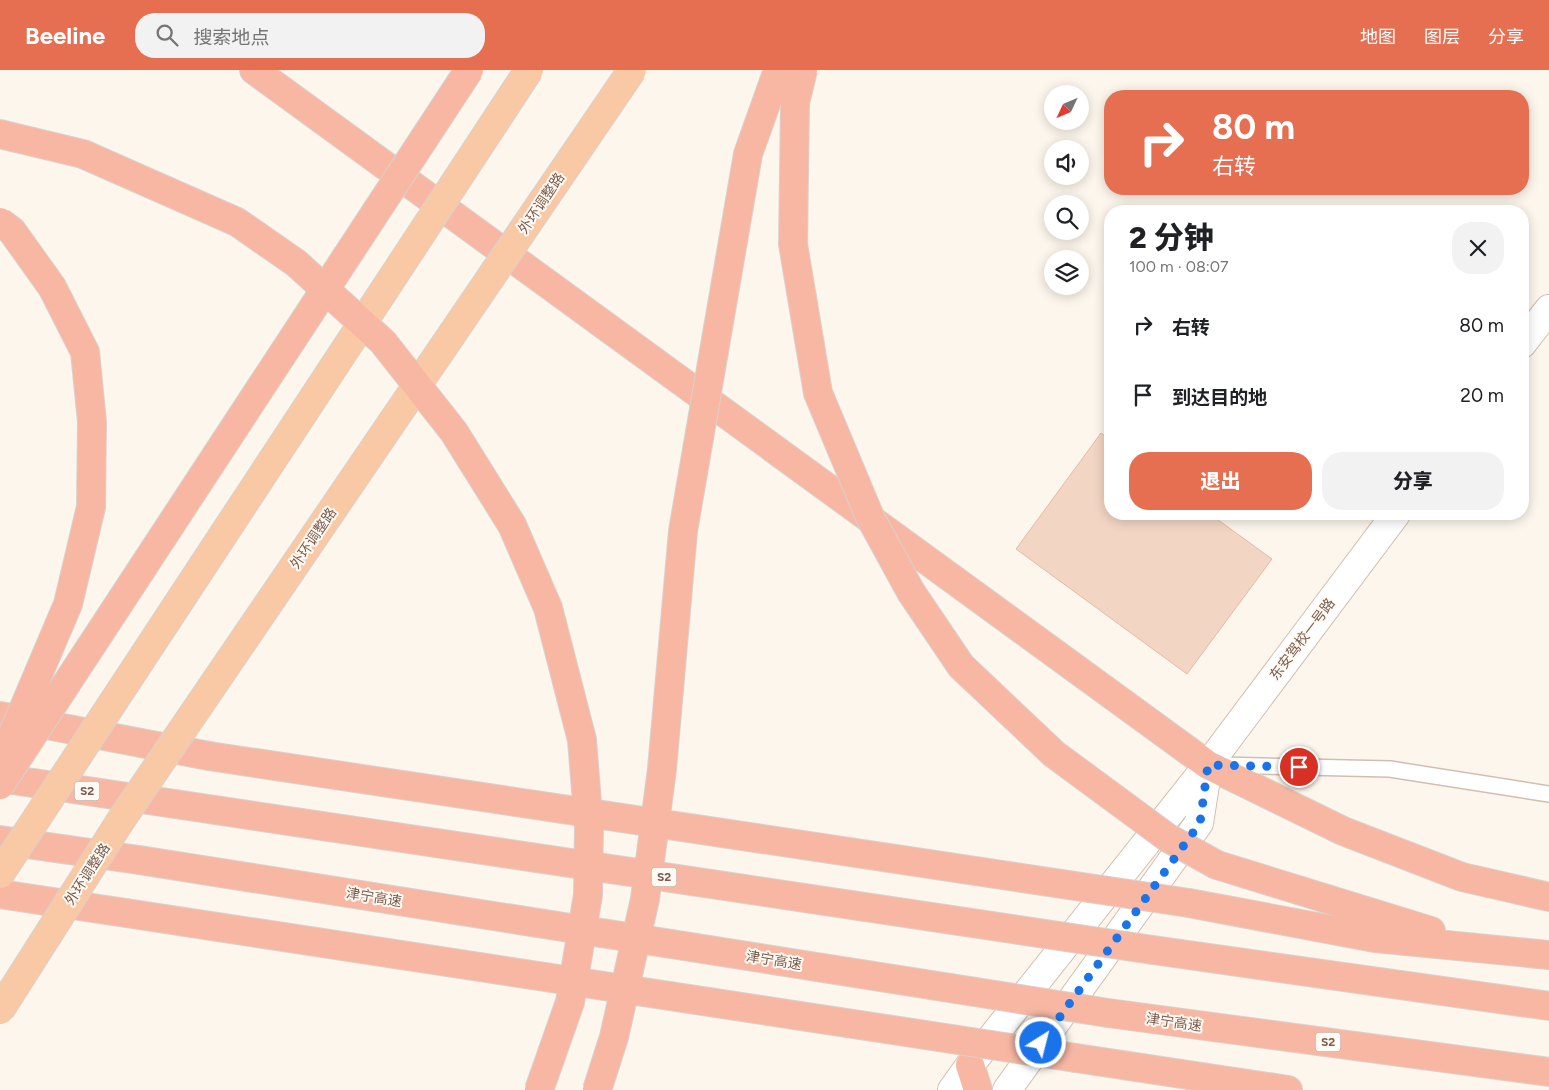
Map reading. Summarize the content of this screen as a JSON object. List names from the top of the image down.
{
  "streets": {
    "highway": ["外环调整路", "S2", "津宁高速"],
    "street": ["东安驾校一号路"]
  },
  "north": "bottom left",
  "page": {
    "header": "Beeline",
    "search": "搜索地点",
    "nav": ["地图", "图层", "分享"],
    "turn": ["80 m", "右转"],
    "heading": ["2 分钟", "100 m · 08:07"],
    "list": [
      {
        "name": "右转",
        "value": "80 m"
      },
      {
        "name": "到达目的地",
        "value": "20 m"
      }
    ],
    "buttons": ["退出", "分享"]
  }
}
